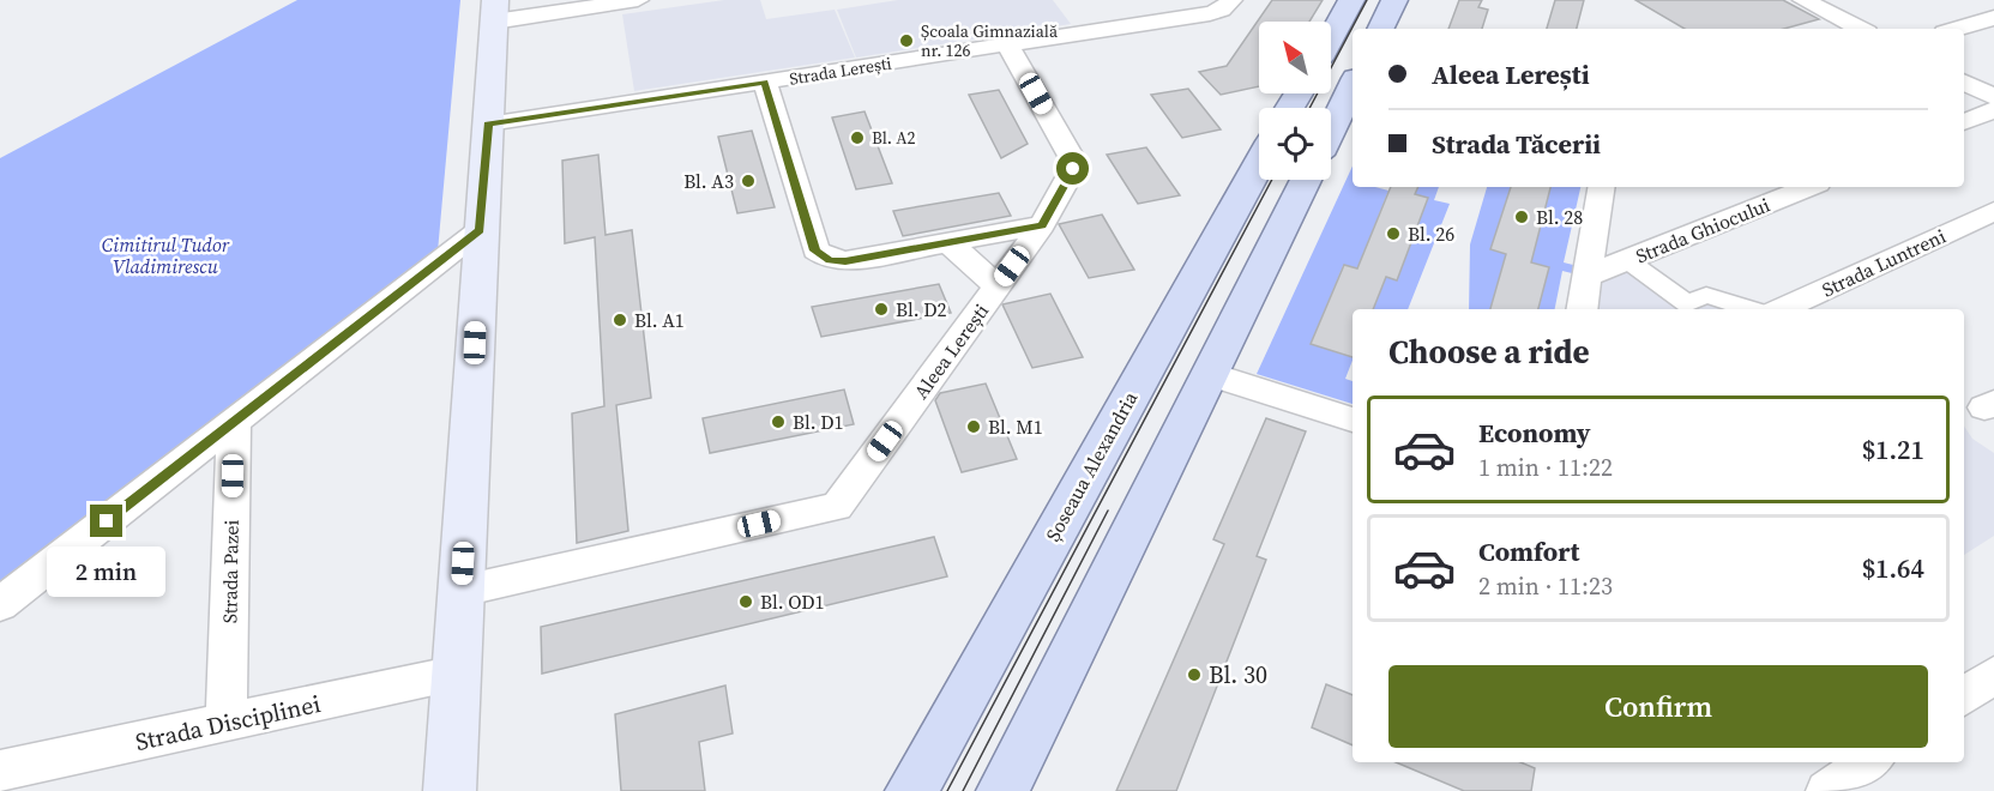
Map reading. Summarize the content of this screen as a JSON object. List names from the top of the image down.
{
  "streets": {
    "main road": ["Șoseaua Alexandria"],
    "street": [
      "Strada Lerești",
      "Strada Ghiocului",
      "Strada Luntreni",
      "Aleea Lerești",
      "Strada Pazei",
      "Strada Disciplinei"
    ]
  },
  "crossings": [
    ["Strada Lerești", "Aleea Lerești"],
    ["Strada Pazei", "Strada Disciplinei"]
  ],
  "parks": ["Cimitirul Tudor Vladimirescu"],
  "places": [
    "Școala Gimnazială nr. 126",
    "Bl. A2",
    "Bl. A3",
    "Bl. 28",
    "Bl. 26",
    "Bl. D2",
    "Bl. A1",
    "Bl. D1",
    "Bl. M1",
    "Bl. OD1",
    "Bl. 30"
  ],
  "north": "top left",
  "page": {
    "banner": ["Aleea Lerești", "Strada Tăcerii"],
    "heading": "Choose a ride",
    "list": [
      {
        "name": "Economy",
        "note": "1 min · 11:22",
        "value": "$1.21"
      },
      {
        "name": "Comfort",
        "note": "2 min · 11:23",
        "value": "$1.64"
      }
    ],
    "bubble": "2 min",
    "buttons": "Confirm"
  }
}
